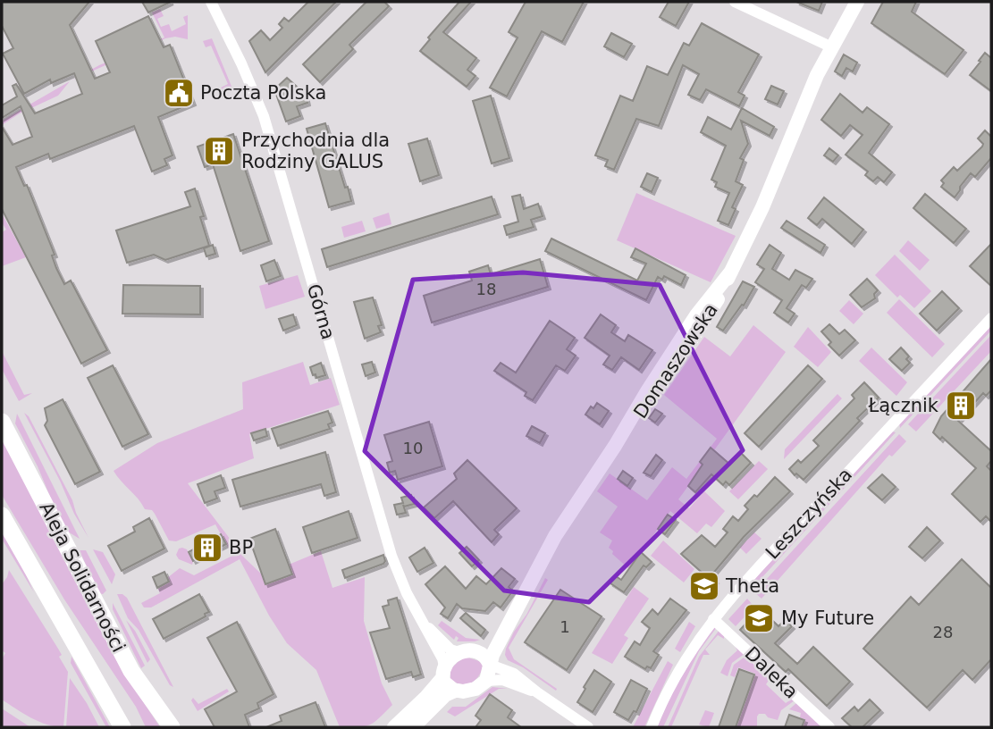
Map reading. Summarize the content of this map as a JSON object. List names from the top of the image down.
{
  "streets": {
    "main road": ["Aleja Solidarności"],
    "street": [
      "Górna",
      "Domaszowska",
      "Leszczyńska",
      "Daleka"
    ]
  },
  "crossings": [
    ["Górna", "Domaszowska"],
    ["Leszczyńska", "Daleka"]
  ],
  "places": {
    "public building": ["Poczta Polska"],
    "building": ["Przychodnia dla Rodziny GALUS", "Łącznik", "BP"],
    "school or university": ["Theta", "My Future"]
  },
  "house_numbers": [
    "18",
    "10",
    "1",
    "28"
  ]
}
